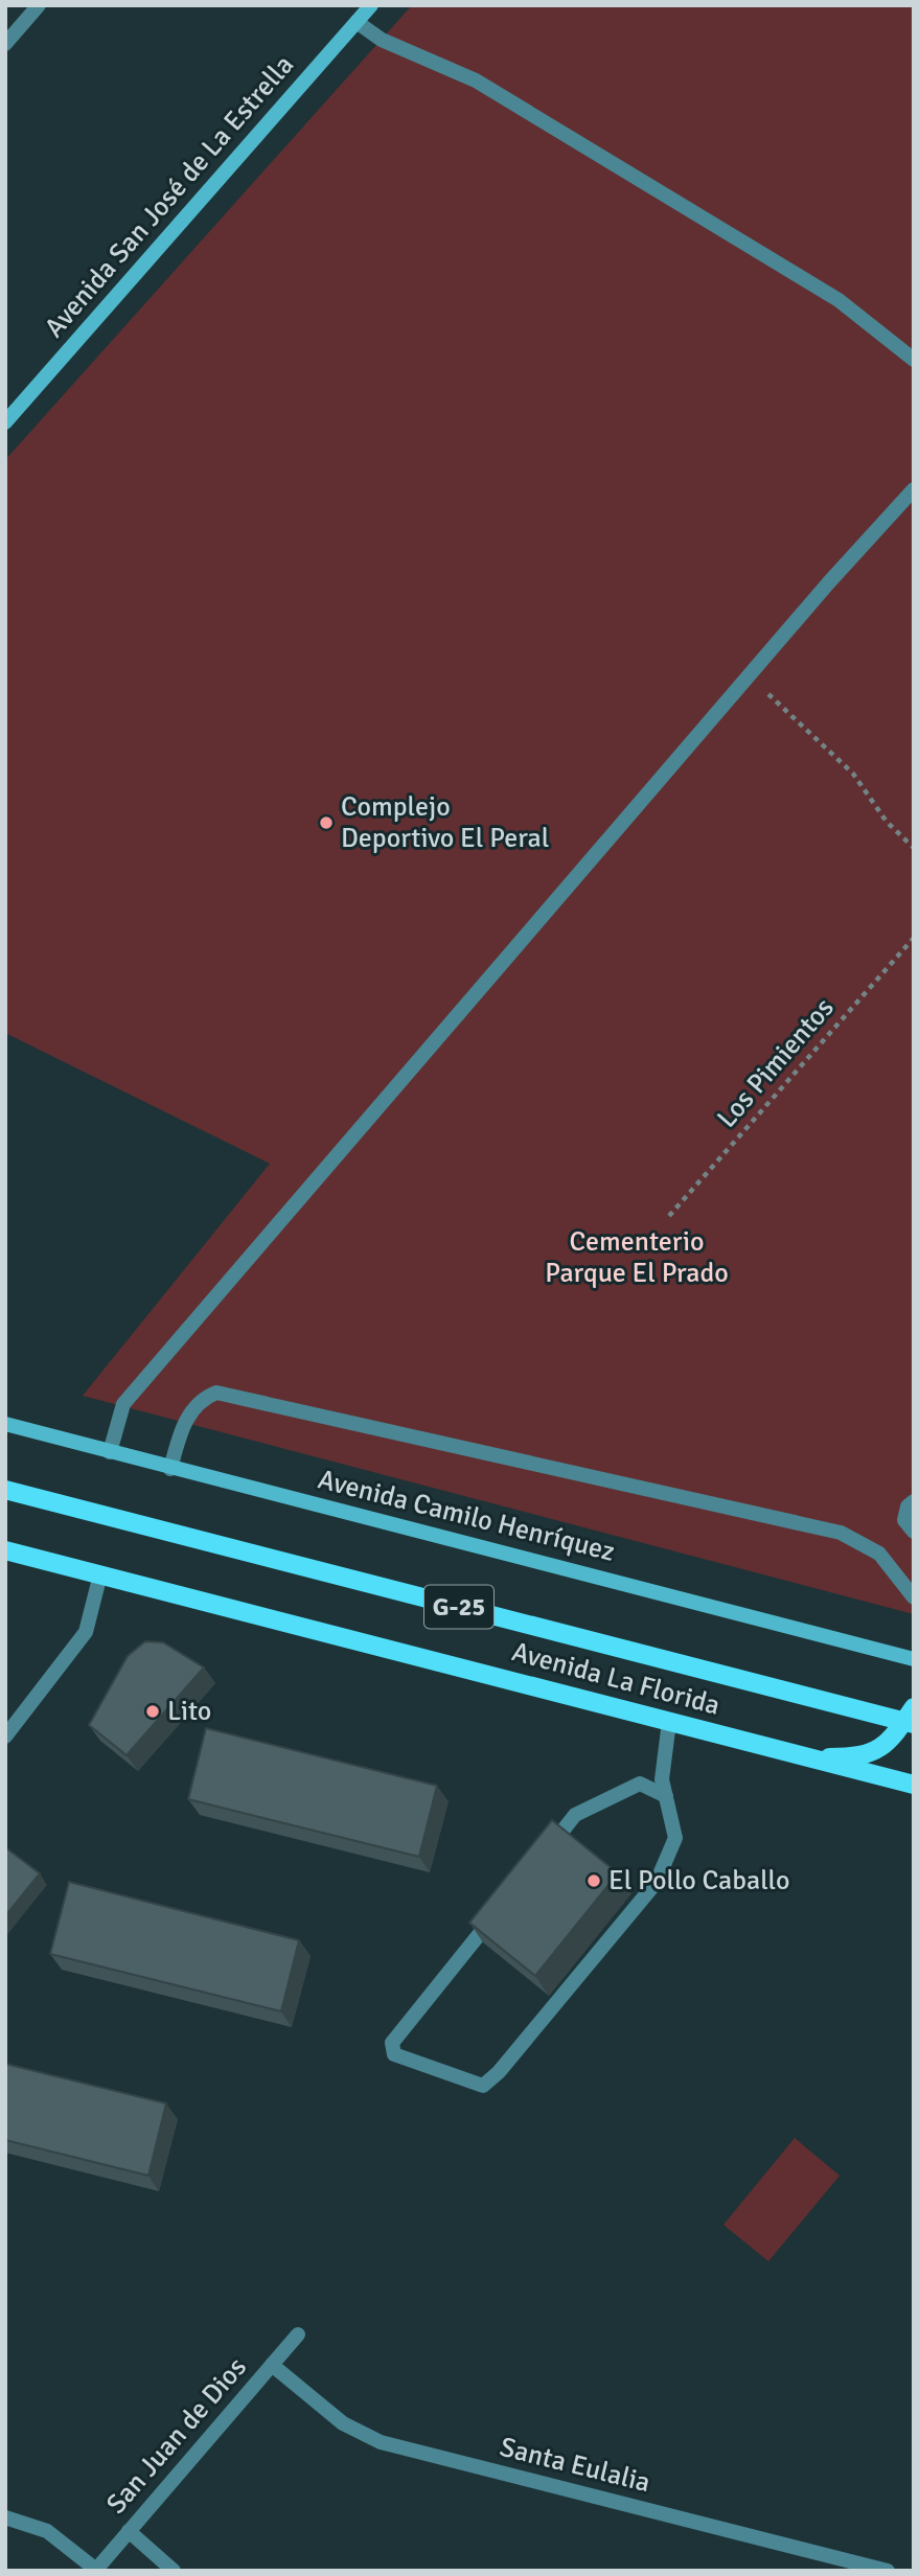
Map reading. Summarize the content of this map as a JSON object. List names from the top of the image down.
{
  "streets": {
    "main road": ["G-25", "Avenida La Florida"],
    "street": [
      "Avenida San José de La Estrella",
      "Avenida Camilo Henríquez",
      "San Juan de Dios",
      "Santa Eulalia"
    ],
    "path": ["Los Pimientos"]
  },
  "crossings": [
    ["San Juan de Dios", "Santa Eulalia"]
  ],
  "parks": ["Cementerio Parque El Prado"],
  "places": ["Complejo Deportivo El Peral", "Lito", "El Pollo Caballo"]
}
